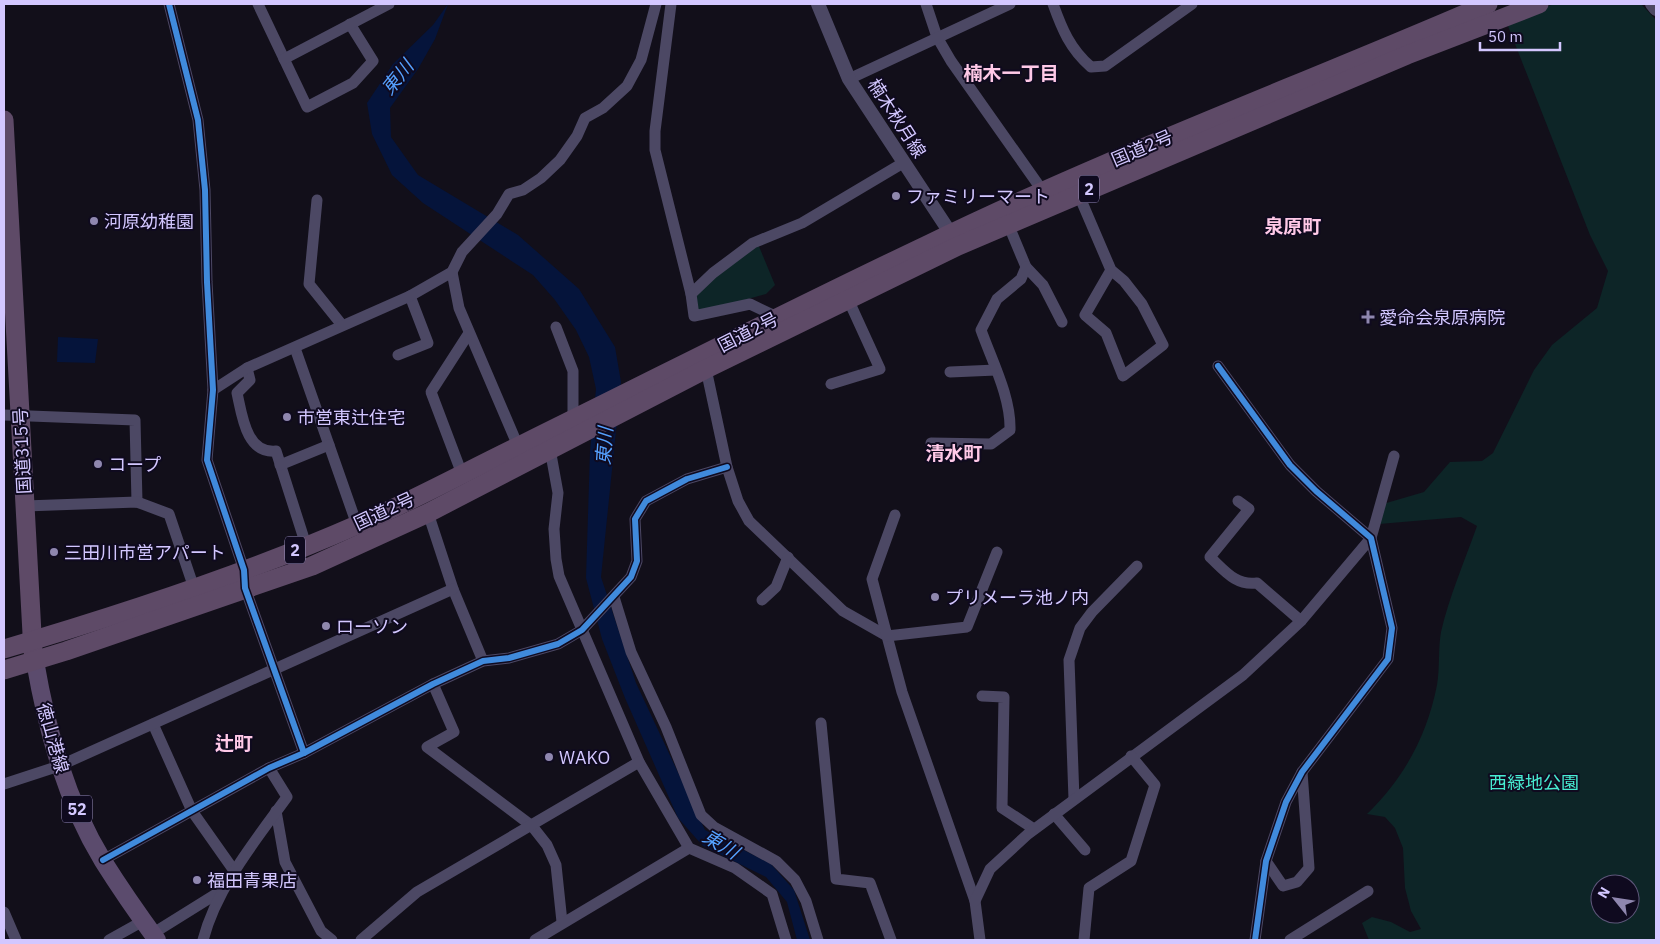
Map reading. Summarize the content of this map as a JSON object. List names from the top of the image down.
{
  "streets": {
    "highway": ["国道2号", "2", "国道315号"],
    "main road": ["徳山港線", "52"],
    "street": ["楠木秋月線"]
  },
  "crossings": [
    ["楠木秋月線", "国道2号"],
    ["国道2号", "2"],
    ["国道2号", "国道315号"],
    ["国道2号", "徳山港線"],
    ["国道315号", "徳山港線"]
  ],
  "districts": [
    "楠木一丁目",
    "泉原町",
    "清水町",
    "辻町"
  ],
  "water": ["東川"],
  "parks": ["西緑地公園"],
  "places": {
    "other": [
      "ファミリーマート",
      "河原幼稚園",
      "市営東辻住宅",
      "コープ",
      "三田川市営アパート",
      "プリメーラ池ノ内",
      "ローソン",
      "WAKO",
      "福田青果店"
    ],
    "health": ["愛命会泉原病院"]
  },
  "scale_bar": "50 m",
  "north": "top left"
}
